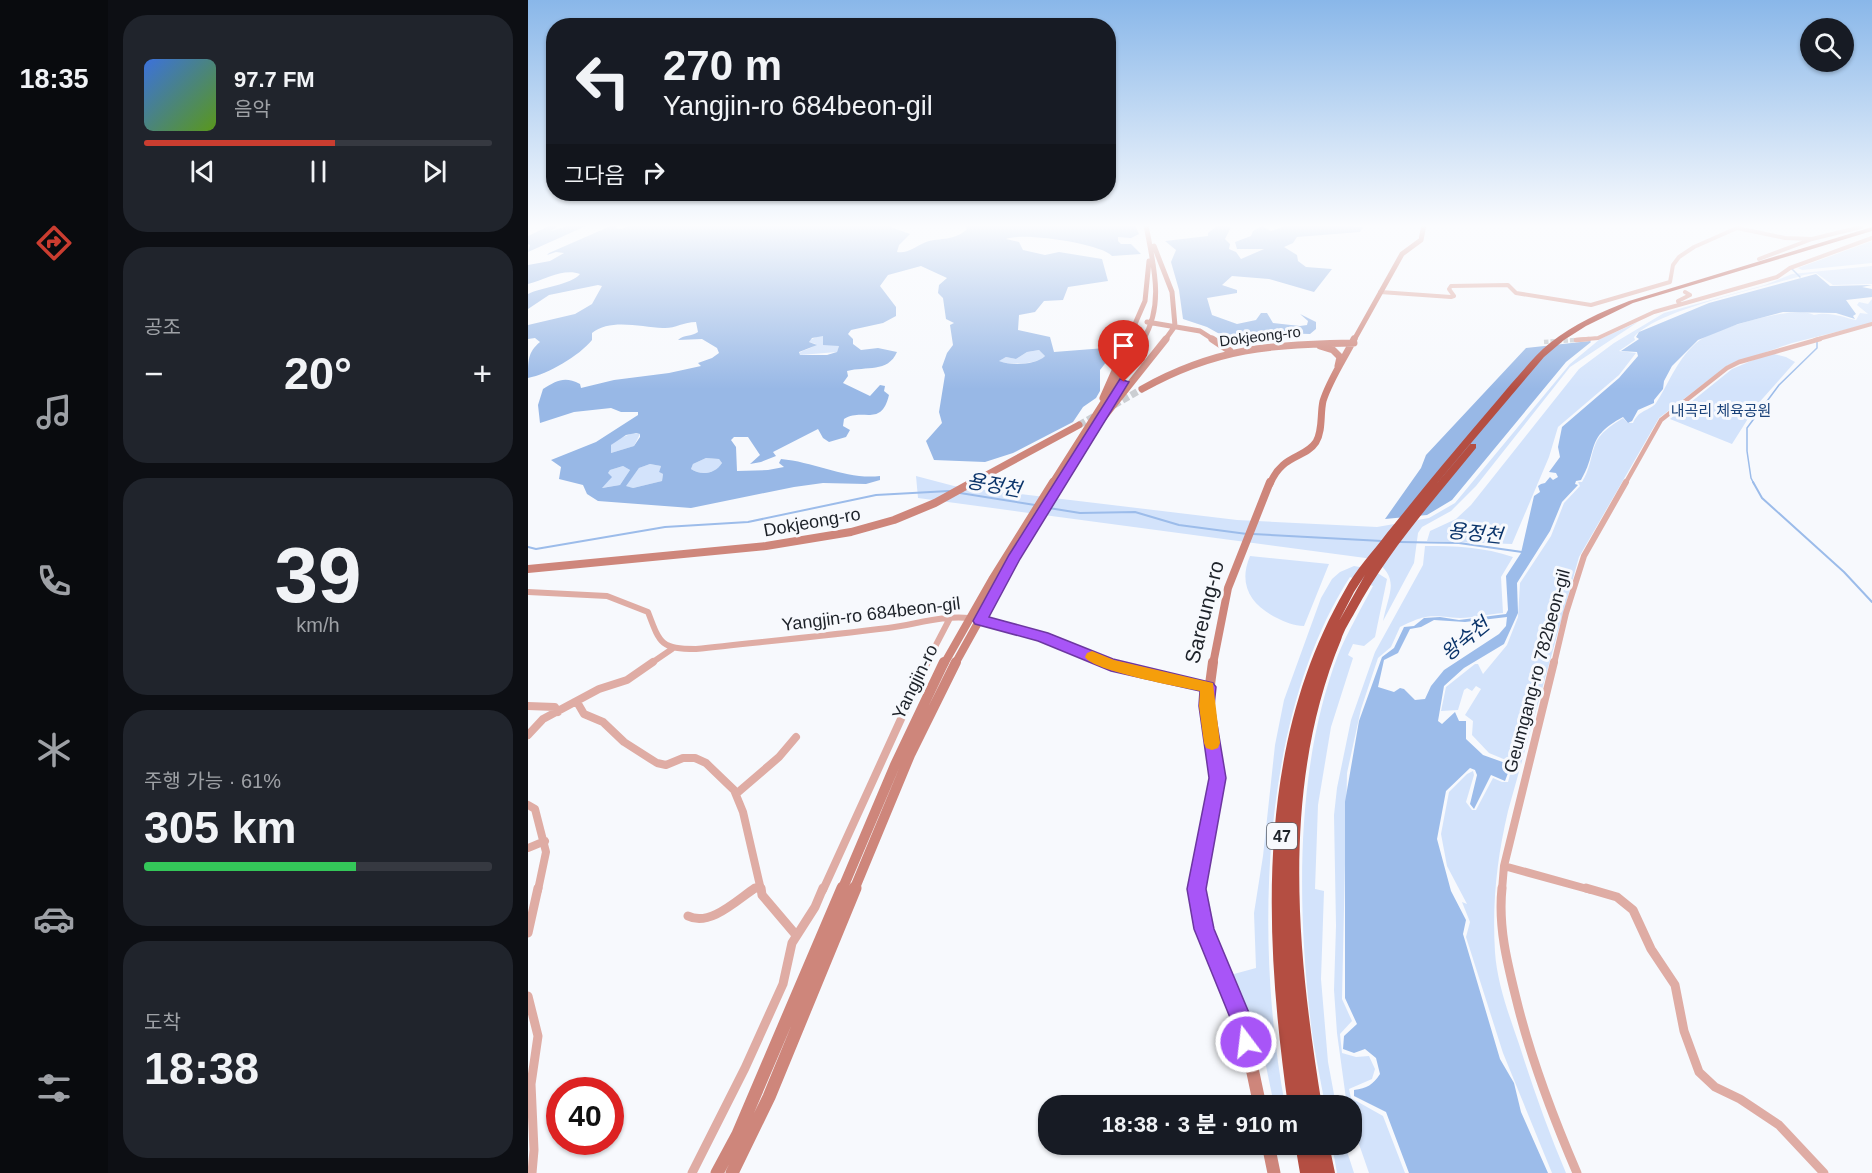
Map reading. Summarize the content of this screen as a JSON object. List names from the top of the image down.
{
  "streets": {
    "highway": ["47"],
    "main road": ["Dokjeong-ro", "Sareung-ro", "Yangjin-ro"],
    "street": ["Yangjin-ro 684beon-gil", "Geumgang-ro 782beon-gil"]
  },
  "crossings": [
    ["Dokjeong-ro", "Yangjin-ro"],
    ["Sareung-ro", "Yangjin-ro 684beon-gil"],
    ["Yangjin-ro 684beon-gil", "Yangjin-ro"]
  ],
  "water": ["용정천", "왕숙천"],
  "parks": ["내곡리 체육공원"],
  "page": {
    "tabs": "18:35",
    "turn": ["270 m", "Yangjin-ro 684beon-gil"],
    "song": ["97.7 FM", "음악"],
    "then": "그다음",
    "tile": [
      "공조",
      ["39", "km/h"],
      ["주행 가능 · 61%", "305 km"],
      ["도착", "18:38"]
    ],
    "heat": ["−", "20°", "+"],
    "limit": "40",
    "trip": "18:38 · 3 분 · 910 m"
  }
}
